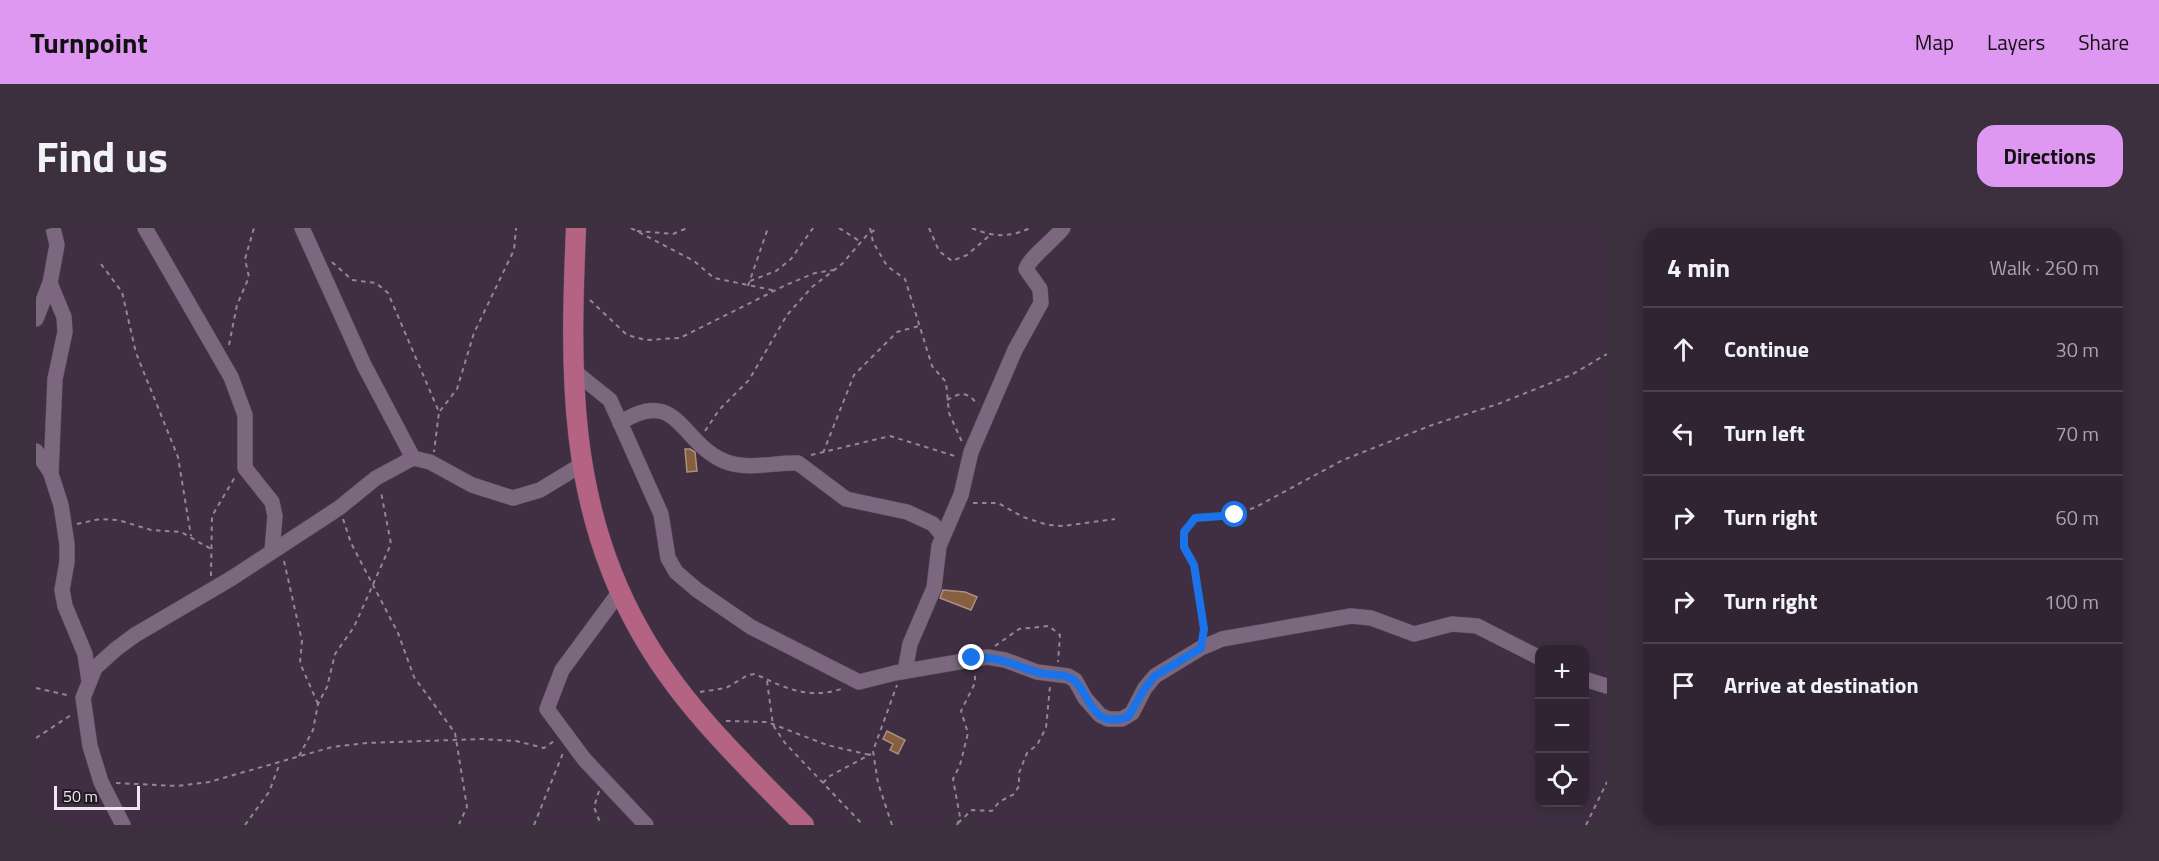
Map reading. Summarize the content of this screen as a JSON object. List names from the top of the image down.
{
  "scale_bar": "50 m",
  "page": {
    "header": "Turnpoint",
    "nav": ["Map", "Layers", "Share"],
    "title": "Find us",
    "buttons": "Directions",
    "heading": ["4 min", "Walk · 260 m"],
    "list": [
      ["Continue", "30 m"],
      ["Turn left", "70 m"],
      ["Turn right", "60 m"],
      ["Turn right", "100 m"],
      "Arrive at destination"
    ],
    "map_buttons": ["+", "−"],
    "scale": "50 m"
  }
}
